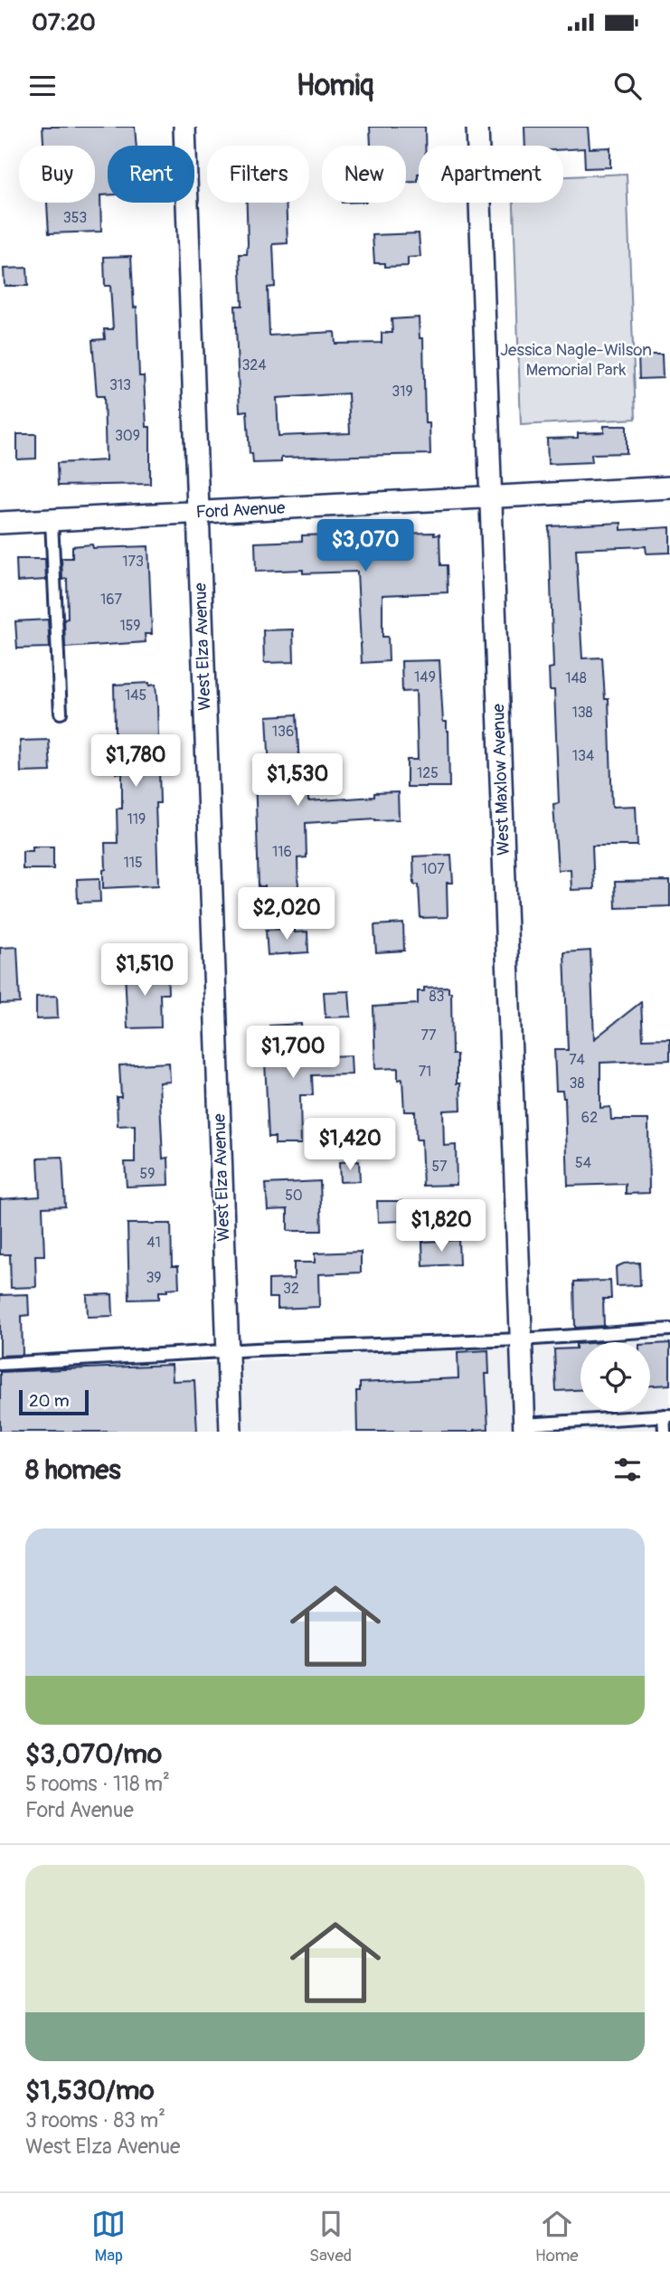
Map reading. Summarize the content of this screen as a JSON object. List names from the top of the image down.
{
  "streets": {
    "street": ["Ford Avenue", "West Elza Avenue", "West Maxlow Avenue"]
  },
  "crossings": [
    ["Ford Avenue", "West Elza Avenue"],
    ["Ford Avenue", "West Maxlow Avenue"]
  ],
  "parks": ["Jessica Nagle-Wilson Memorial Park"],
  "house_numbers": [
    "353",
    "324",
    "313",
    "319",
    "309",
    "173",
    "167",
    "159",
    "149",
    "148",
    "145",
    "138",
    "136",
    "134",
    "125",
    "119",
    "116",
    "115",
    "107",
    "83",
    "77",
    "74",
    "71",
    "38",
    "62",
    "54",
    "57",
    "59",
    "50",
    "41",
    "39",
    "32"
  ],
  "scale_bar": "20 m",
  "page": {
    "status": "07:20",
    "header": "Homiq",
    "chip": [
      "Buy",
      "Rent",
      "Filters",
      "New",
      "Apartment"
    ],
    "price": [
      "$3,070",
      "$1,780",
      "$1,530",
      "$2,020",
      "$1,510",
      "$1,700",
      "$1,420",
      "$1,820"
    ],
    "scale": "20 m",
    "heading": "8 homes",
    "list": [
      {
        "name": "$3,070/mo",
        "note": "5 rooms · 118 m² · Ford Avenue"
      },
      {
        "name": "$1,530/mo",
        "note": "3 rooms · 83 m² · West Elza Avenue"
      }
    ],
    "tabs": ["Map", "Saved", "Home"]
  }
}
